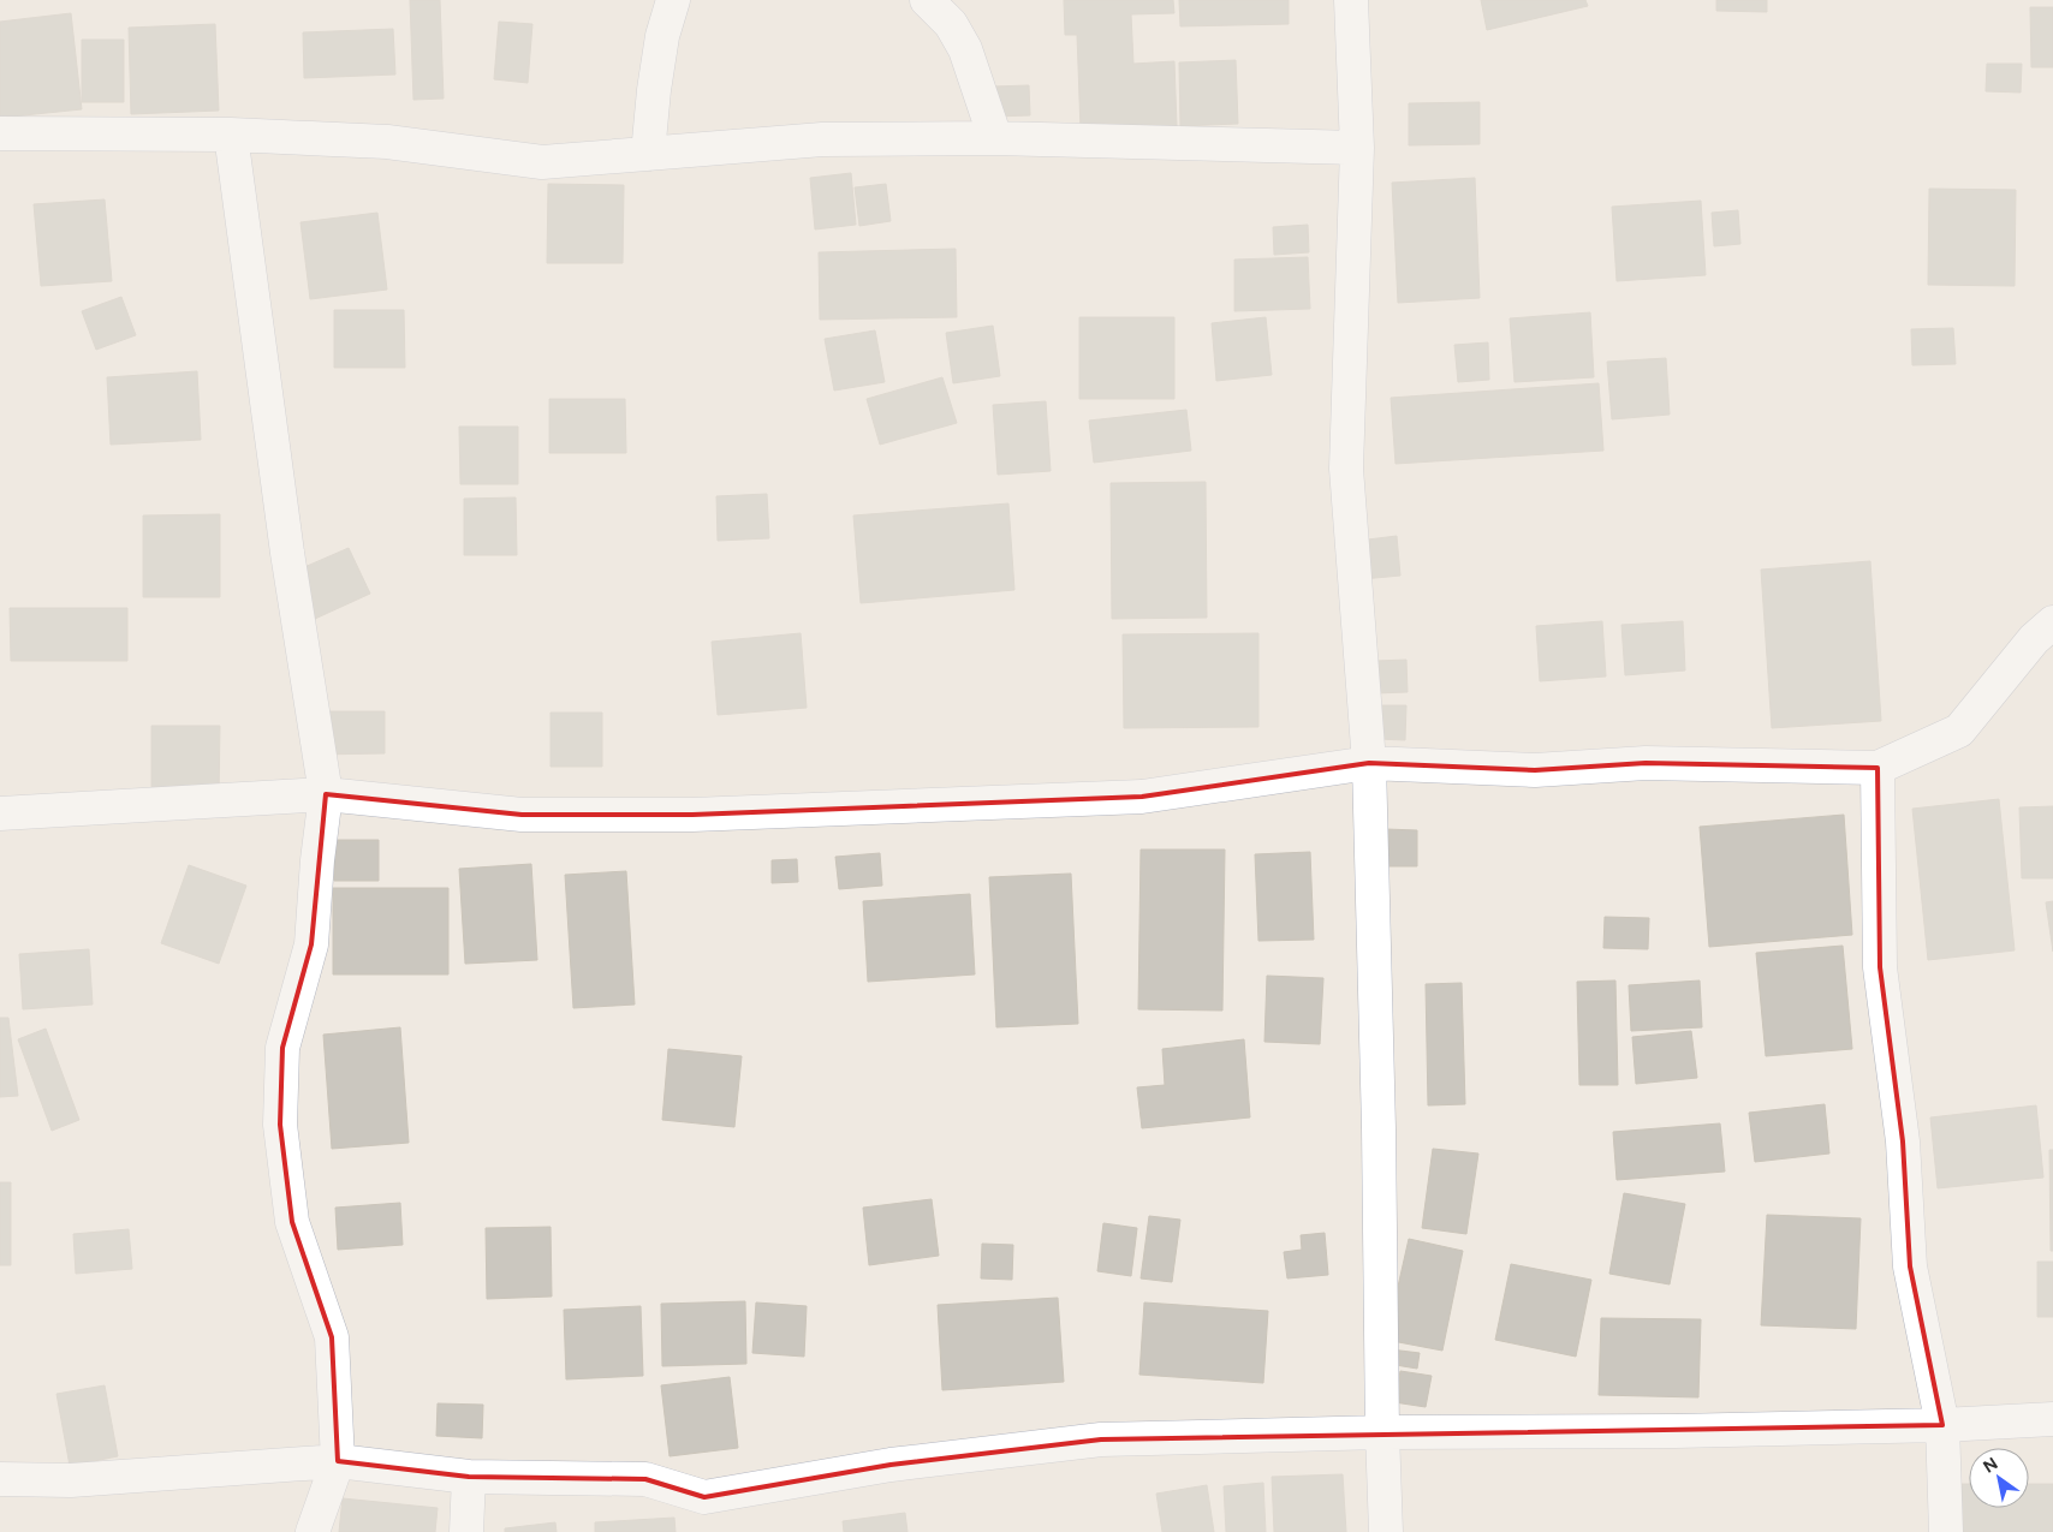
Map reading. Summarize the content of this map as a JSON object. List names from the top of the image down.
{
  "north": "top left"
}
